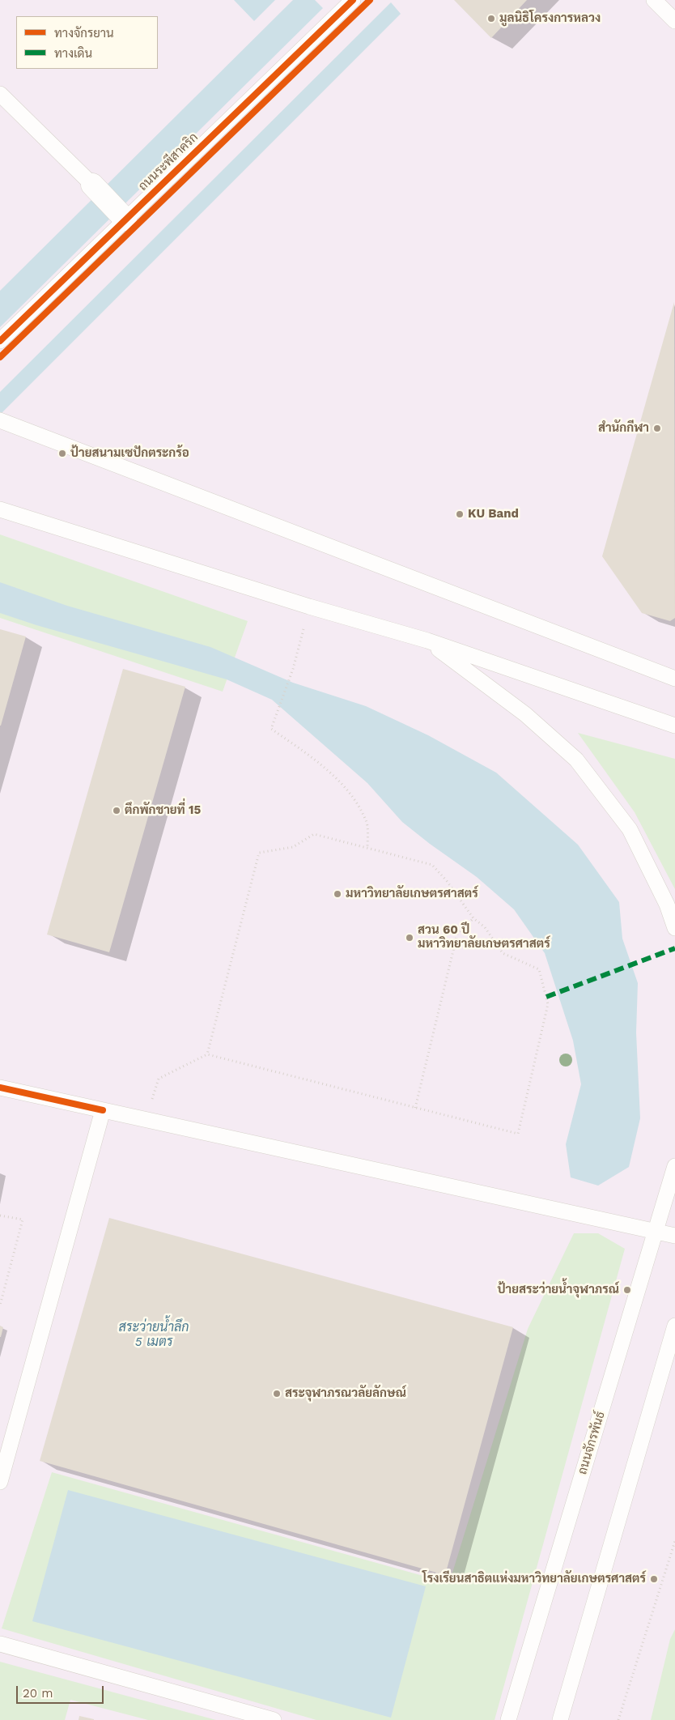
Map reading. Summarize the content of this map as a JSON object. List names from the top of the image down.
{
  "streets": {
    "lane": ["ถนนระพีสาคริก", "ถนนจักรพันธ์"]
  },
  "water": ["สระว่ายน้ำลึก 5 เมตร"],
  "places": [
    "มูลนิธิโครงการหลวง",
    "สำนักกีฬา",
    "ป้ายสนามเซปักตระกร้อ",
    "KU Band",
    "ตึกพักชายที่ 15",
    "มหาวิทยาลัยเกษตรศาสตร์",
    "สวน 60 ปี มหาวิทยาลัยเกษตรศาสตร์",
    "ป้ายสระว่ายน้ำจุฬาภรณ์",
    "สระจุฬาภรณวลัยลักษณ์",
    "โรงเรียนสาธิตแห่งมหาวิทยาลัยเกษตรศาสตร์"
  ],
  "legend": ["ทางจักรยาน", "ทางเดิน"],
  "scale_bar": "20 m"
}
